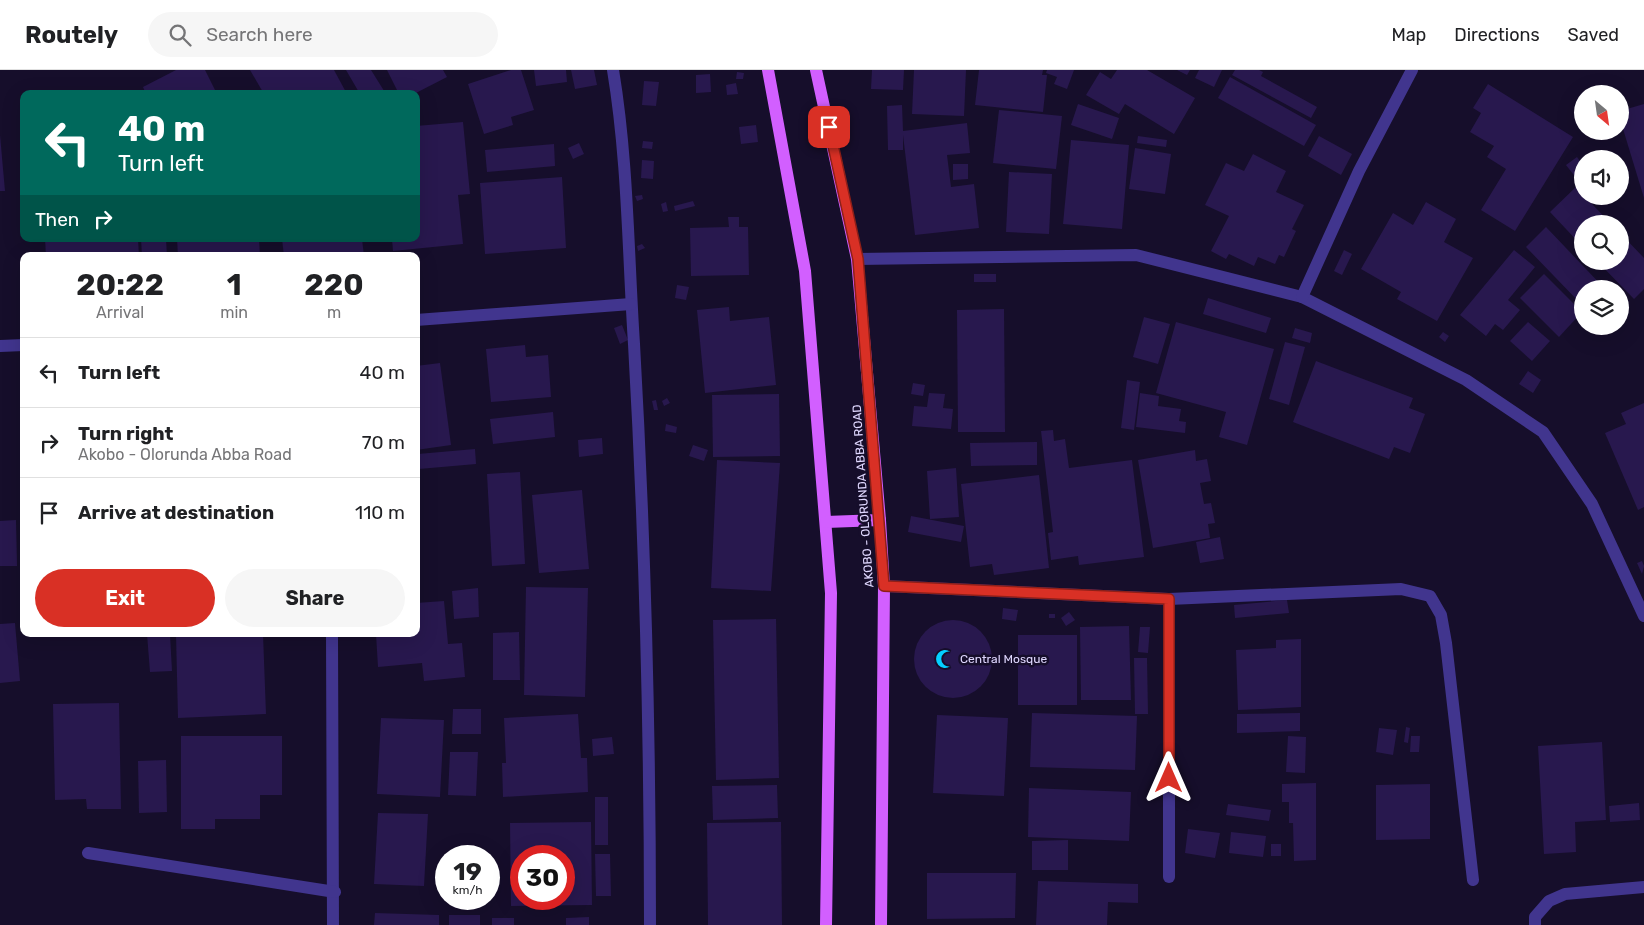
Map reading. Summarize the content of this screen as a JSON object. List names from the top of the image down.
{
  "streets": {
    "main road": ["AKOBO - OLORUNDA ABBA ROAD"]
  },
  "places": {
    "mosque": ["Central Mosque"]
  },
  "north": "bottom right",
  "page": {
    "header": "Routely",
    "search": "Search here",
    "nav": ["Map", "Directions", "Saved"],
    "turn": ["40 m", "Turn left"],
    "then": "Then",
    "eta": [
      "20:22",
      "Arrival",
      "1",
      "min",
      "220",
      "m"
    ],
    "list": [
      {
        "name": "Turn left",
        "value": "40 m"
      },
      {
        "name": "Turn right",
        "note": "Akobo - Olorunda Abba Road",
        "value": "70 m"
      },
      {
        "name": "Arrive at destination",
        "value": "110 m"
      }
    ],
    "buttons": ["Exit", "Share"],
    "speed": "19 km/h",
    "limit": "30"
  }
}
